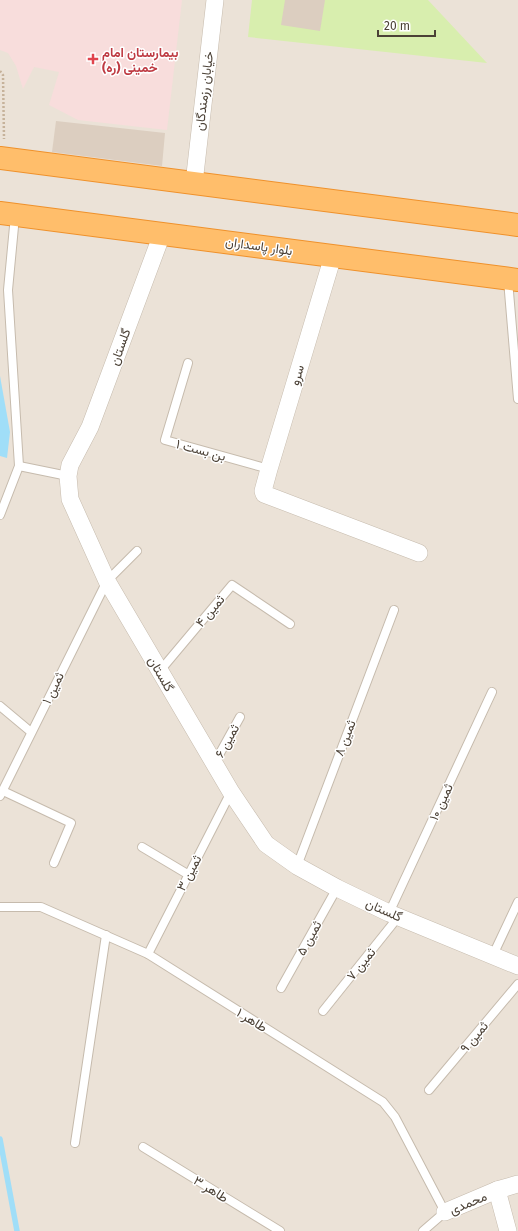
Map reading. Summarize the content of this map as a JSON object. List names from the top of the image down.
{
  "streets": {
    "highway": ["بلوار پاسداران"],
    "street": [
      "خیابان رزمندگان",
      "گلستان",
      "سرو",
      "محمدی"
    ],
    "lane": [
      "بن بست ۱",
      "ثمین ۴",
      "ثمین ۱",
      "ثمین ۸",
      "ثمین ۶",
      "ثمین ۱۰",
      "ثمین ۳",
      "ثمین ۵",
      "ثمین ۷",
      "طاهر ۱",
      "ثمین ۹",
      "طاهر ۳"
    ]
  },
  "crossings": [
    ["بلوار پاسداران", "گلستان"],
    ["بلوار پاسداران", "سرو"],
    ["گلستان", "ثمین ۴"],
    ["گلستان", "ثمین ۱"],
    ["گلستان", "ثمین ۸"],
    ["گلستان", "ثمین ۶"],
    ["گلستان", "ثمین ۱۰"],
    ["گلستان", "ثمین ۳"],
    ["گلستان", "ثمین ۵"],
    ["گلستان", "ثمین ۷"],
    ["سرو", "بن بست ۱"],
    ["ثمین ۱۰", "ثمین ۷"],
    ["ثمین ۳", "طاهر ۱"],
    ["طاهر ۱", "محمدی"]
  ],
  "places": {
    "health": ["بیمارستان امام خمینی (ره)"]
  },
  "scale_bar": "20 m"
}
